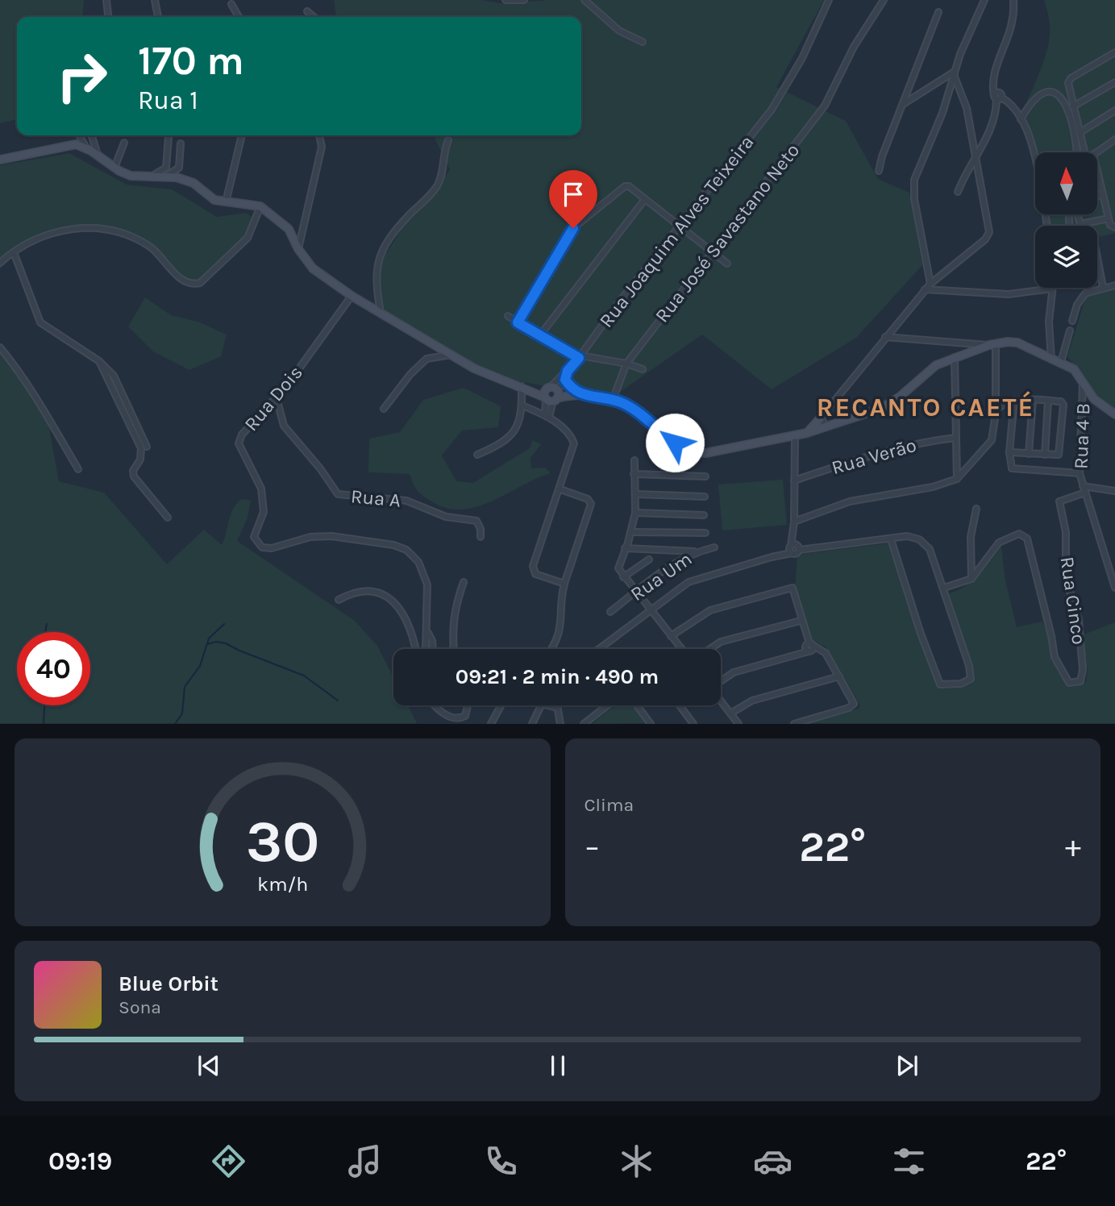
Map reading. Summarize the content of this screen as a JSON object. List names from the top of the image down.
{
  "streets": {
    "street": [
      "Rua Joaquim Alves Teixeira",
      "Rua José Savastano Neto",
      "Rua Dois",
      "Rua 4 B",
      "Rua Verão",
      "Rua A",
      "Rua Um",
      "Rua Cinco"
    ]
  },
  "crossings": [
    ["Rua Dois", "Rua A"],
    ["Rua 4 B", "Rua Cinco"]
  ],
  "districts": ["RECANTO CAETÉ"],
  "north": "top",
  "page": {
    "turn": ["170 m", "Rua 1"],
    "limit": "40",
    "trip": "09:21 · 2 min · 490 m",
    "tile": "Clima",
    "heat": ["−", "22°", "+"],
    "song": ["Blue Orbit", "Sona"],
    "tabs": ["09:19", "22°"],
    "gauge": ["30", "km/h"]
  }
}
